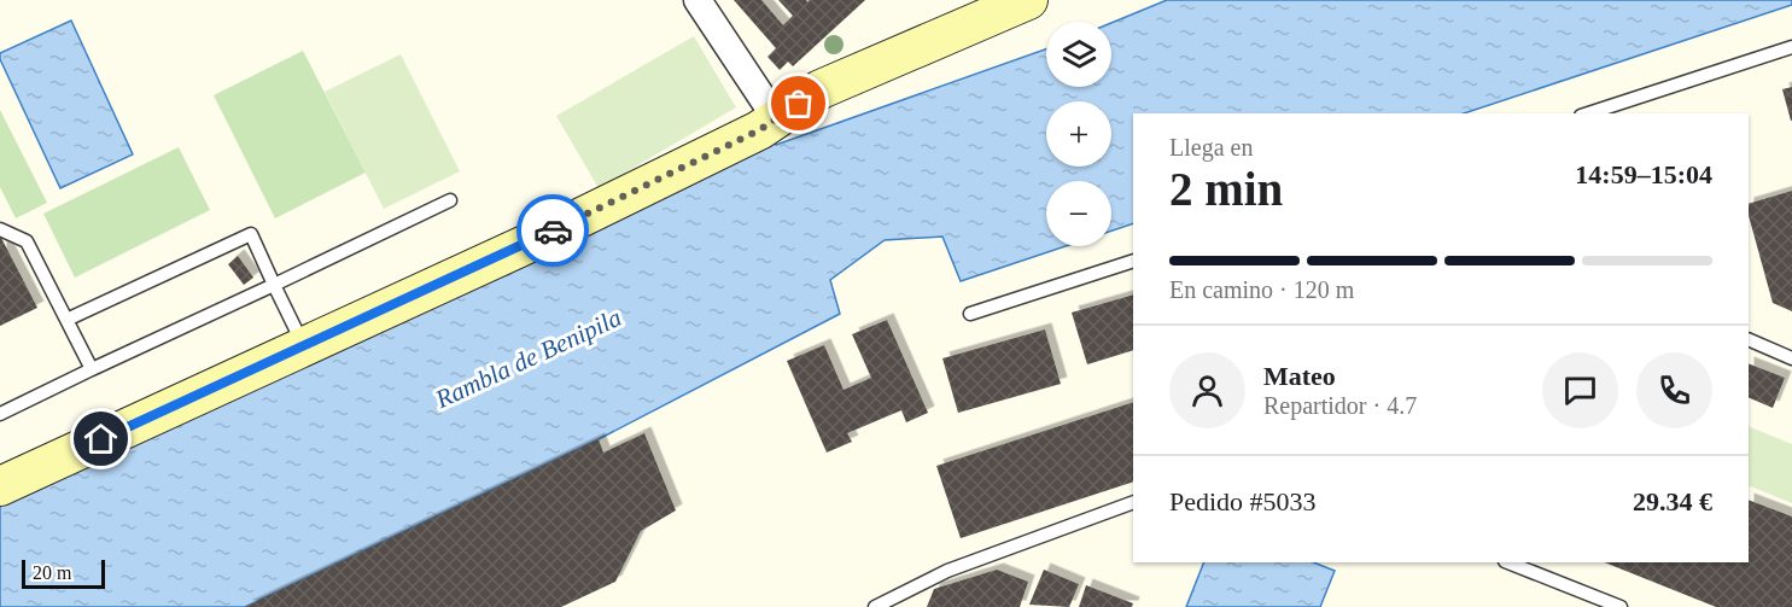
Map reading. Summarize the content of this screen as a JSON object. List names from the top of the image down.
{
  "water": ["Rambla de Benipila"],
  "scale_bar": "20 m",
  "page": {
    "map_buttons": ["+", "−"],
    "heading": ["2 min", "Llega en", "14:59–15:04"],
    "panel": [
      "Mateo",
      "Repartidor · 4.7",
      "Pedido #5033",
      "29.34 €"
    ],
    "bar": "En camino · 120 m",
    "scale": "20 m"
  }
}
